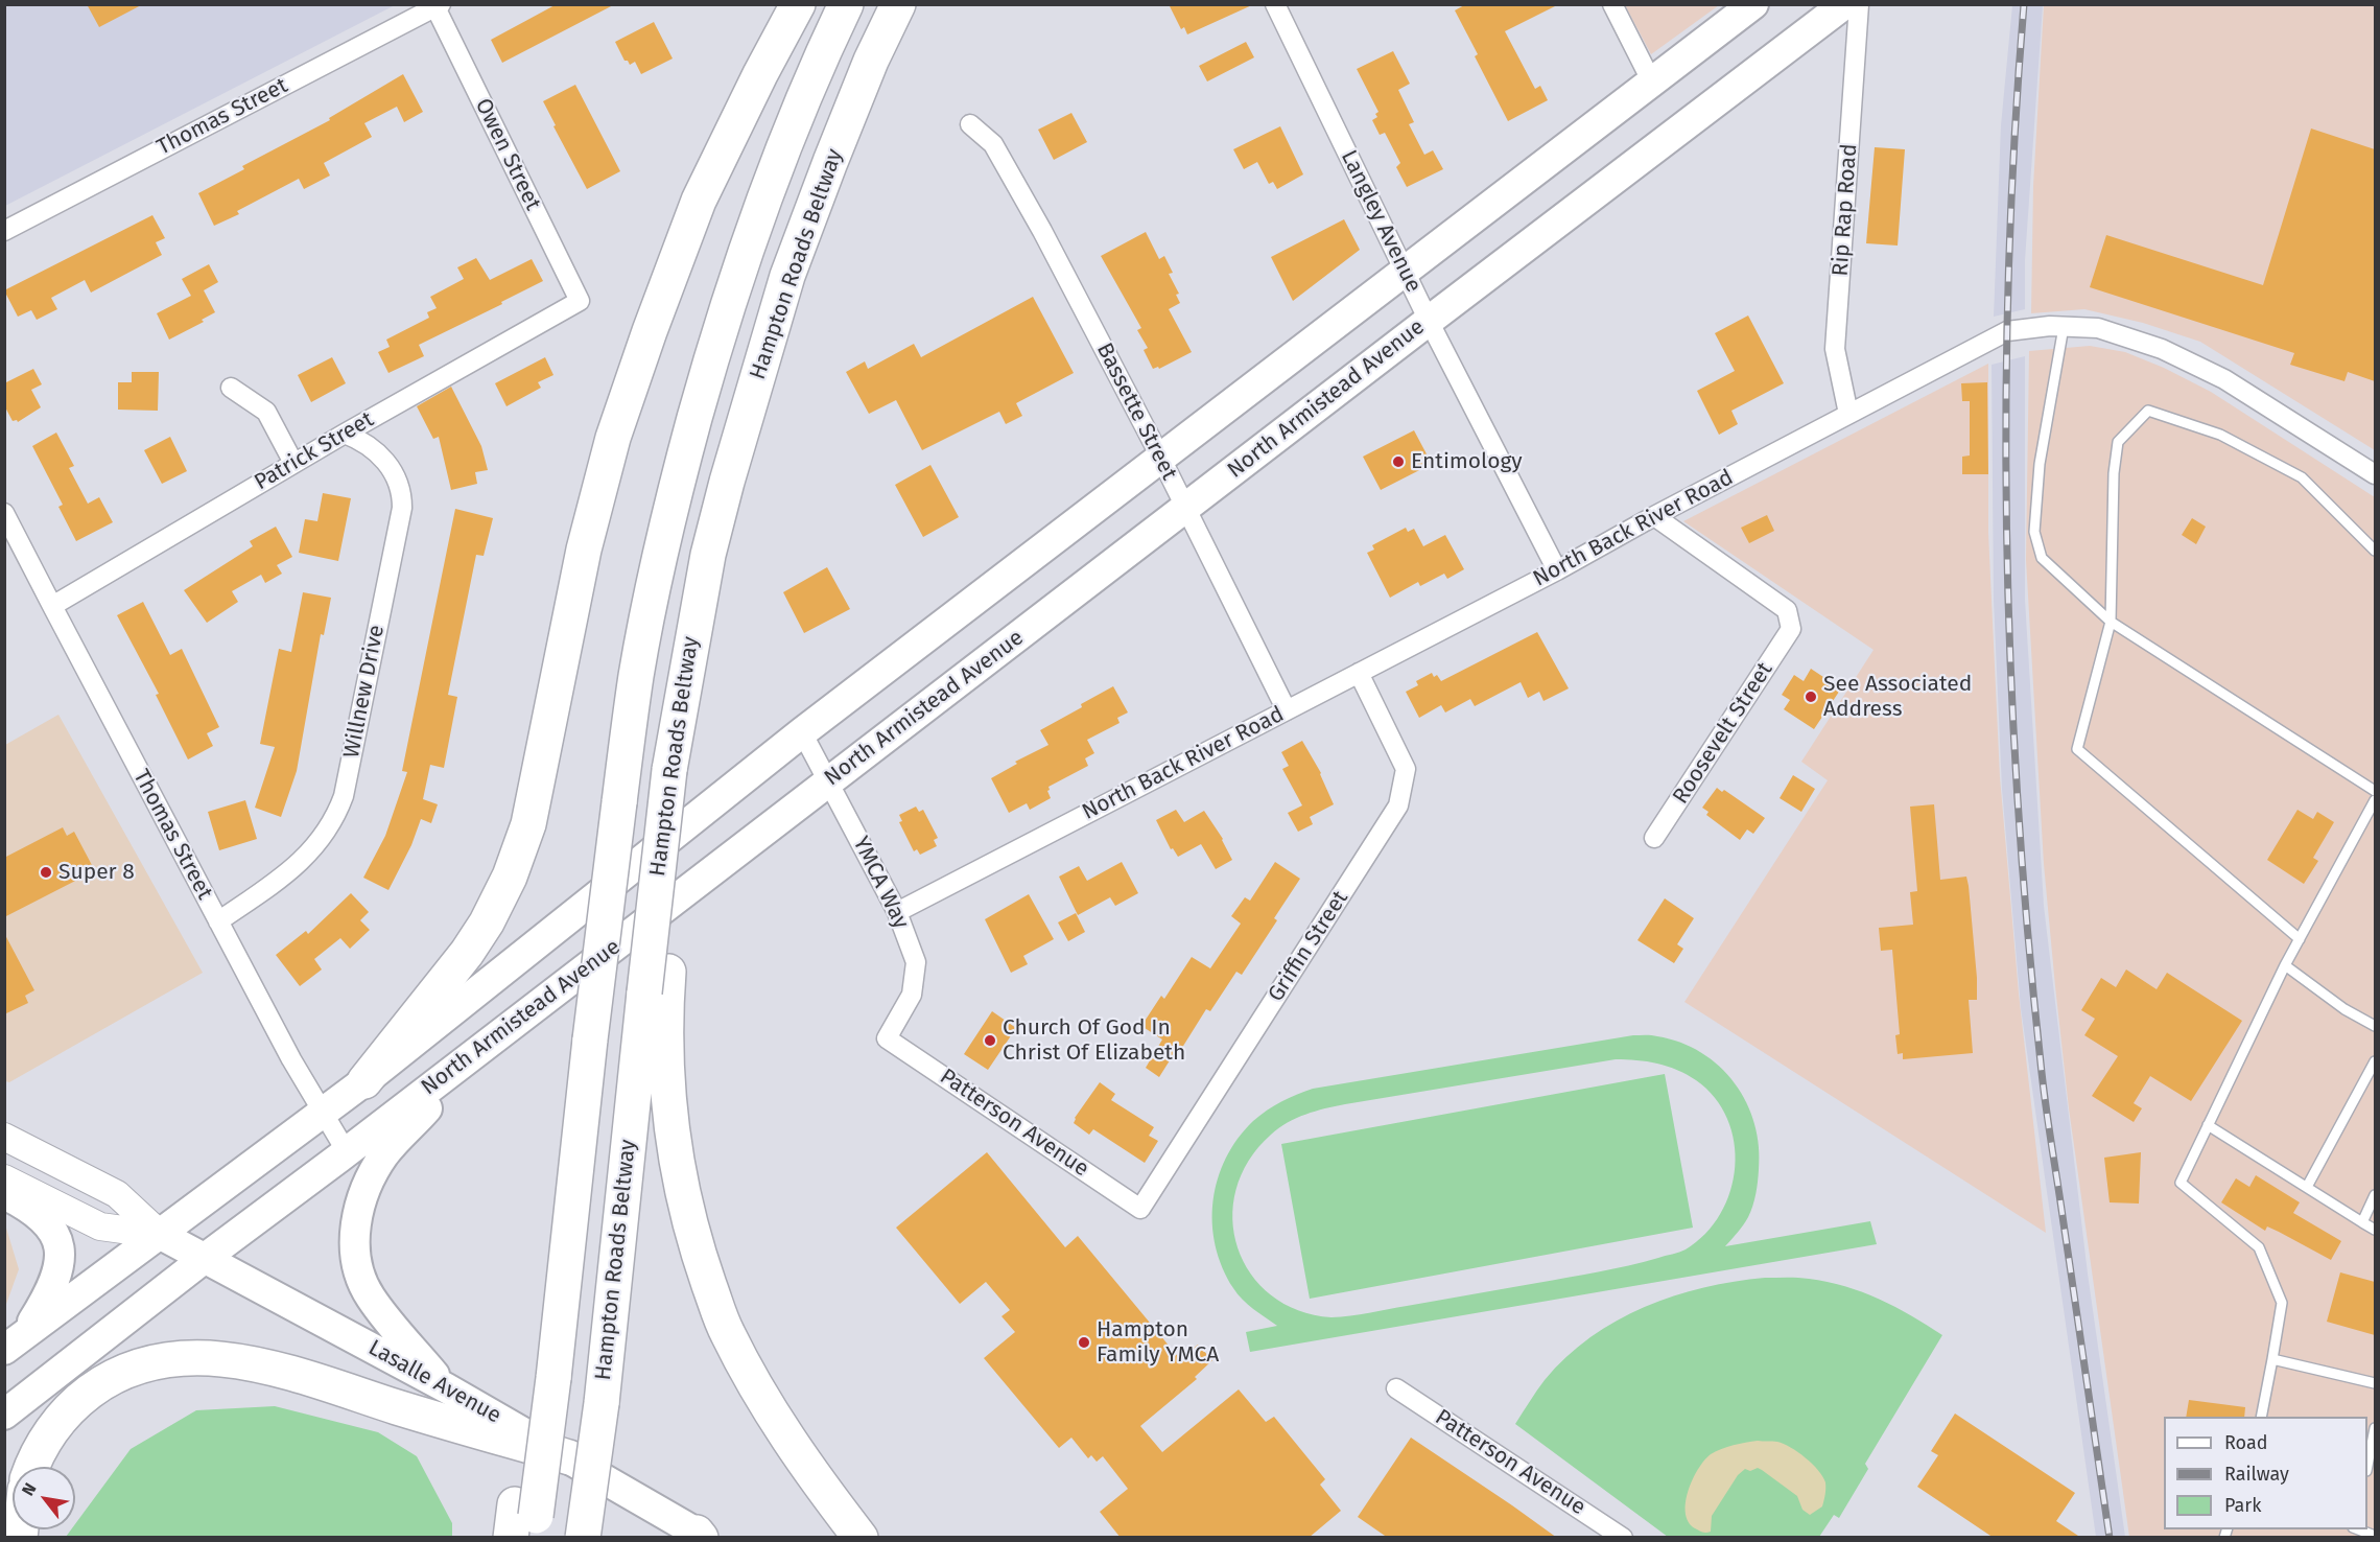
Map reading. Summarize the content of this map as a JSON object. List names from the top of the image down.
{
  "streets": {
    "highway": ["Hampton Roads Beltway"],
    "main road": ["North Armistead Avenue", "Lasalle Avenue"],
    "street": [
      "Thomas Street",
      "Owen Street",
      "Rip Rap Road",
      "Langley Avenue",
      "Bassette Street",
      "Patrick Street",
      "North Back River Road",
      "Willnew Drive",
      "Roosevelt Street",
      "YMCA Way",
      "Griffin Street",
      "Patterson Avenue"
    ]
  },
  "crossings": [
    ["Thomas Street", "Owen Street"],
    ["Thomas Street", "North Armistead Avenue"],
    ["Thomas Street", "Patrick Street"],
    ["Thomas Street", "Willnew Drive"],
    ["Owen Street", "Patrick Street"],
    ["Rip Rap Road", "North Back River Road"],
    ["Langley Avenue", "North Armistead Avenue"],
    ["Langley Avenue", "North Back River Road"],
    ["North Armistead Avenue", "Bassette Street"],
    ["North Armistead Avenue", "YMCA Way"],
    ["North Armistead Avenue", "Lasalle Avenue"],
    ["Bassette Street", "North Back River Road"],
    ["Patrick Street", "Willnew Drive"],
    ["North Back River Road", "Roosevelt Street"],
    ["North Back River Road", "YMCA Way"],
    ["North Back River Road", "Griffin Street"],
    ["YMCA Way", "Patterson Avenue"],
    ["Griffin Street", "Patterson Avenue"]
  ],
  "places": [
    "Entimology",
    "See Associated Address",
    "Super 8",
    "Church Of God In Christ Of Elizabeth",
    "Hampton Family YMCA"
  ],
  "legend": ["Road", "Railway", "Park"],
  "north": "top left"
}
